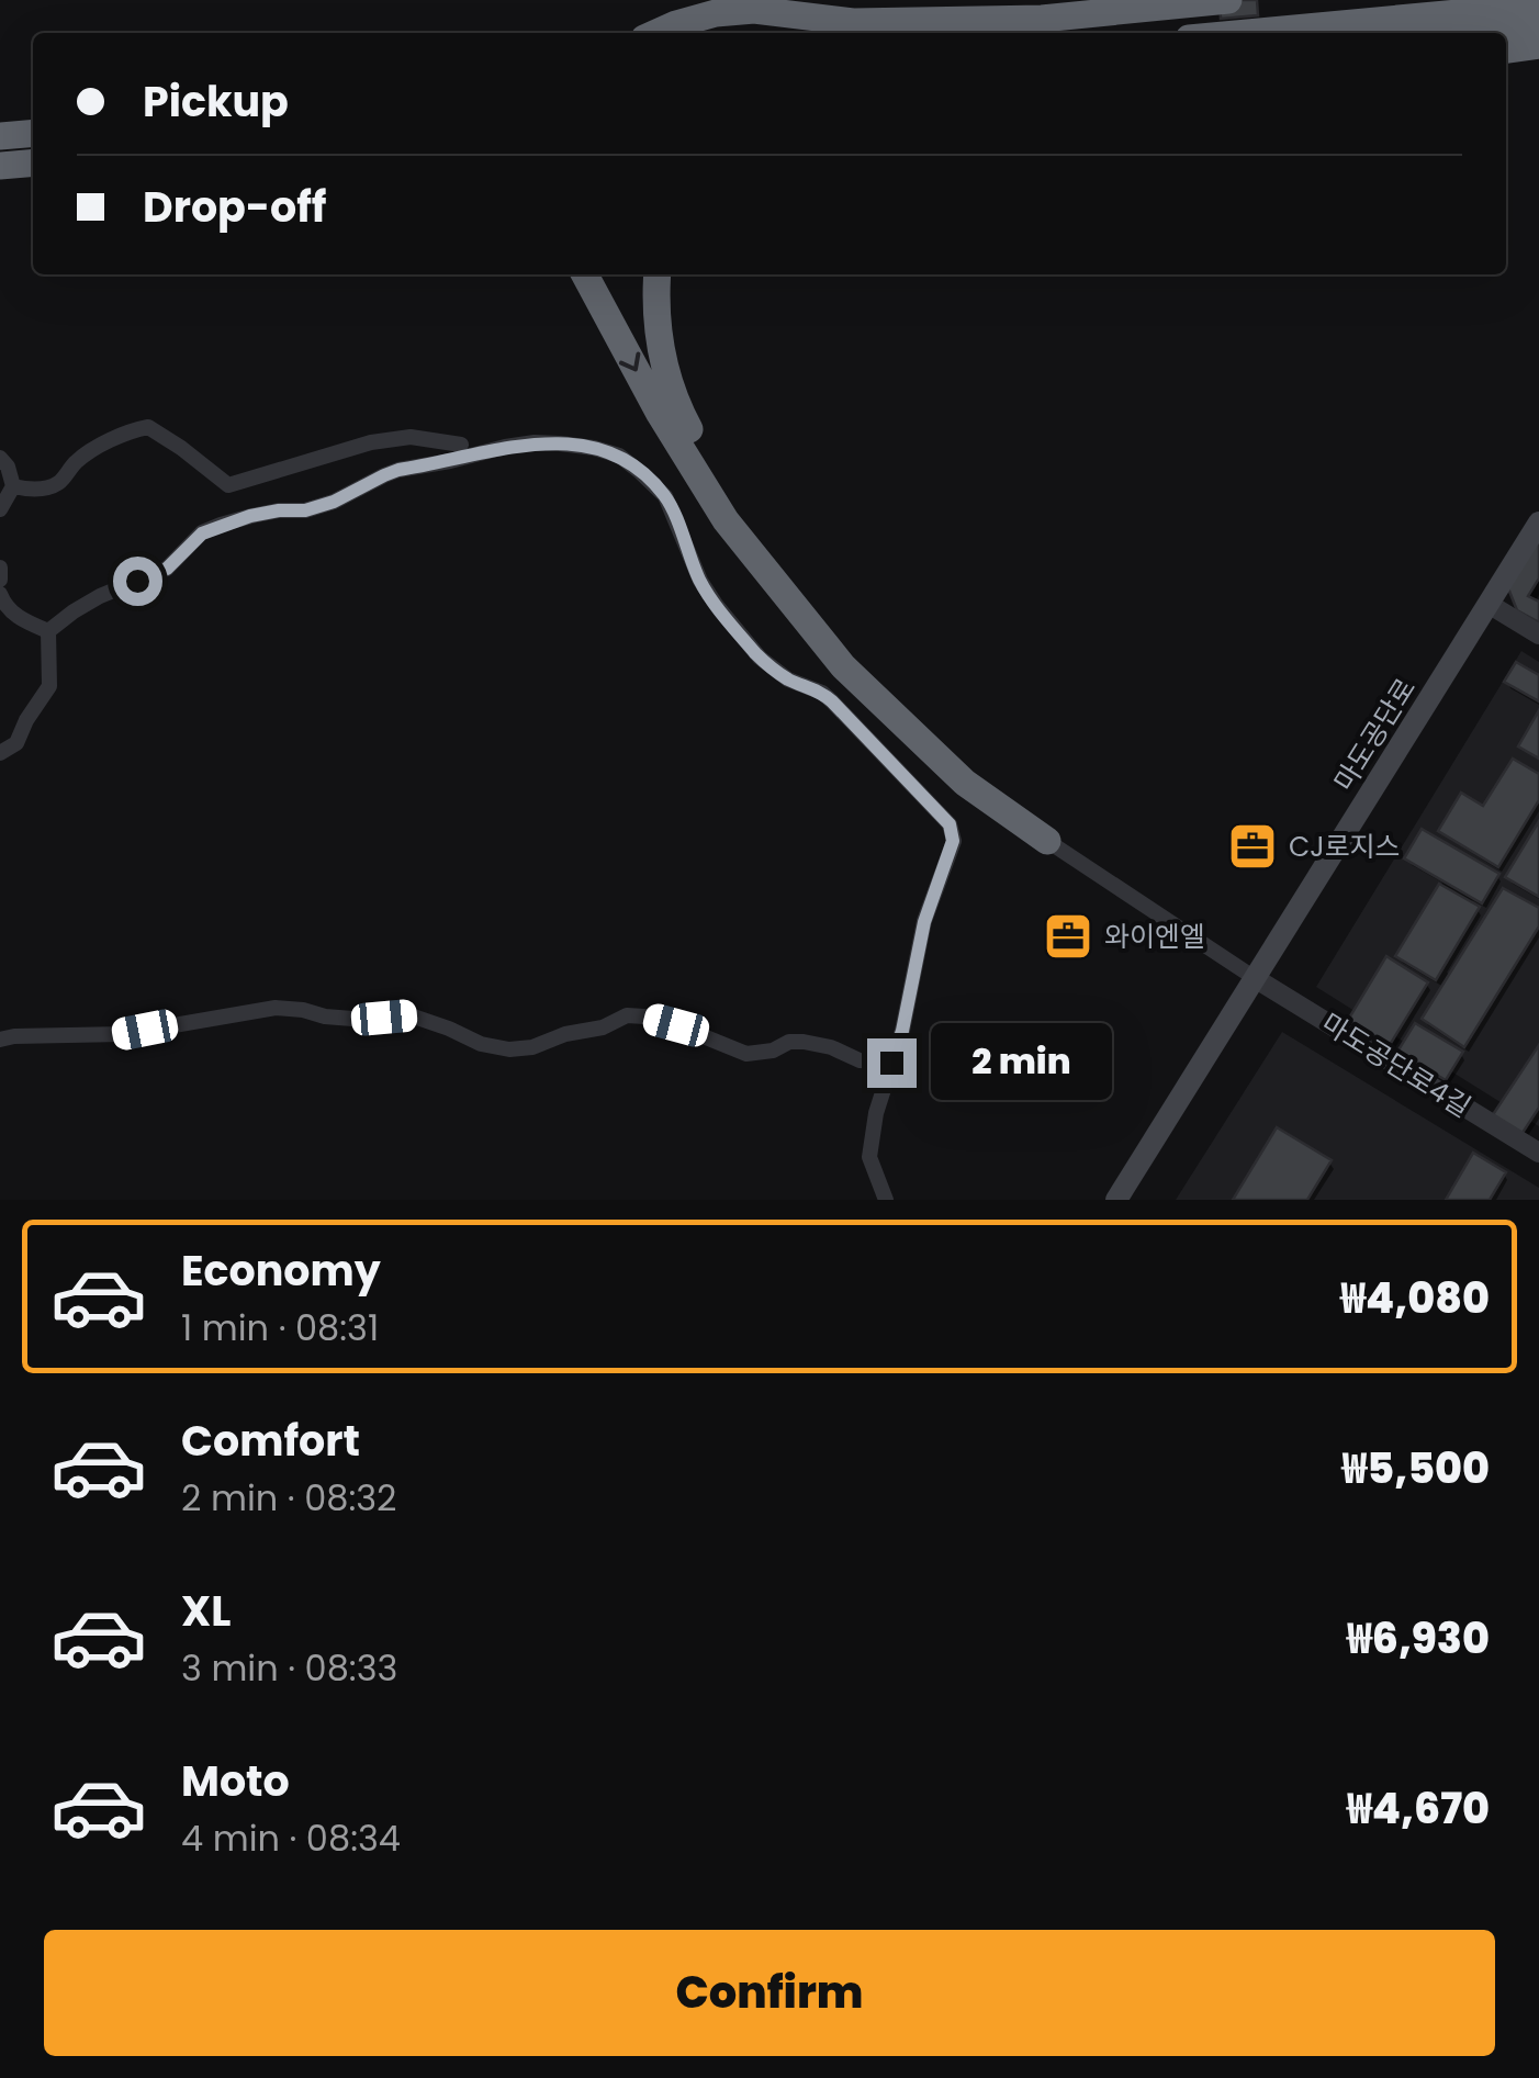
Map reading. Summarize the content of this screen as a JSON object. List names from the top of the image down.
{
  "streets": {
    "main road": ["마도공단로"],
    "street": ["마도공단로4길"]
  },
  "crossings": [
    ["마도공단로", "마도공단로4길"]
  ],
  "places": {
    "office": ["CJ로지스", "와이엔엘"]
  },
  "page": {
    "banner": ["Pickup", "Drop-off"],
    "bubble": "2 min",
    "list": [
      {
        "name": "Economy",
        "note": "1 min · 08:31",
        "value": "₩4,080"
      },
      {
        "name": "Comfort",
        "note": "2 min · 08:32",
        "value": "₩5,500"
      },
      {
        "name": "XL",
        "note": "3 min · 08:33",
        "value": "₩6,930"
      },
      {
        "name": "Moto",
        "note": "4 min · 08:34",
        "value": "₩4,670"
      }
    ],
    "buttons": "Confirm"
  }
}
